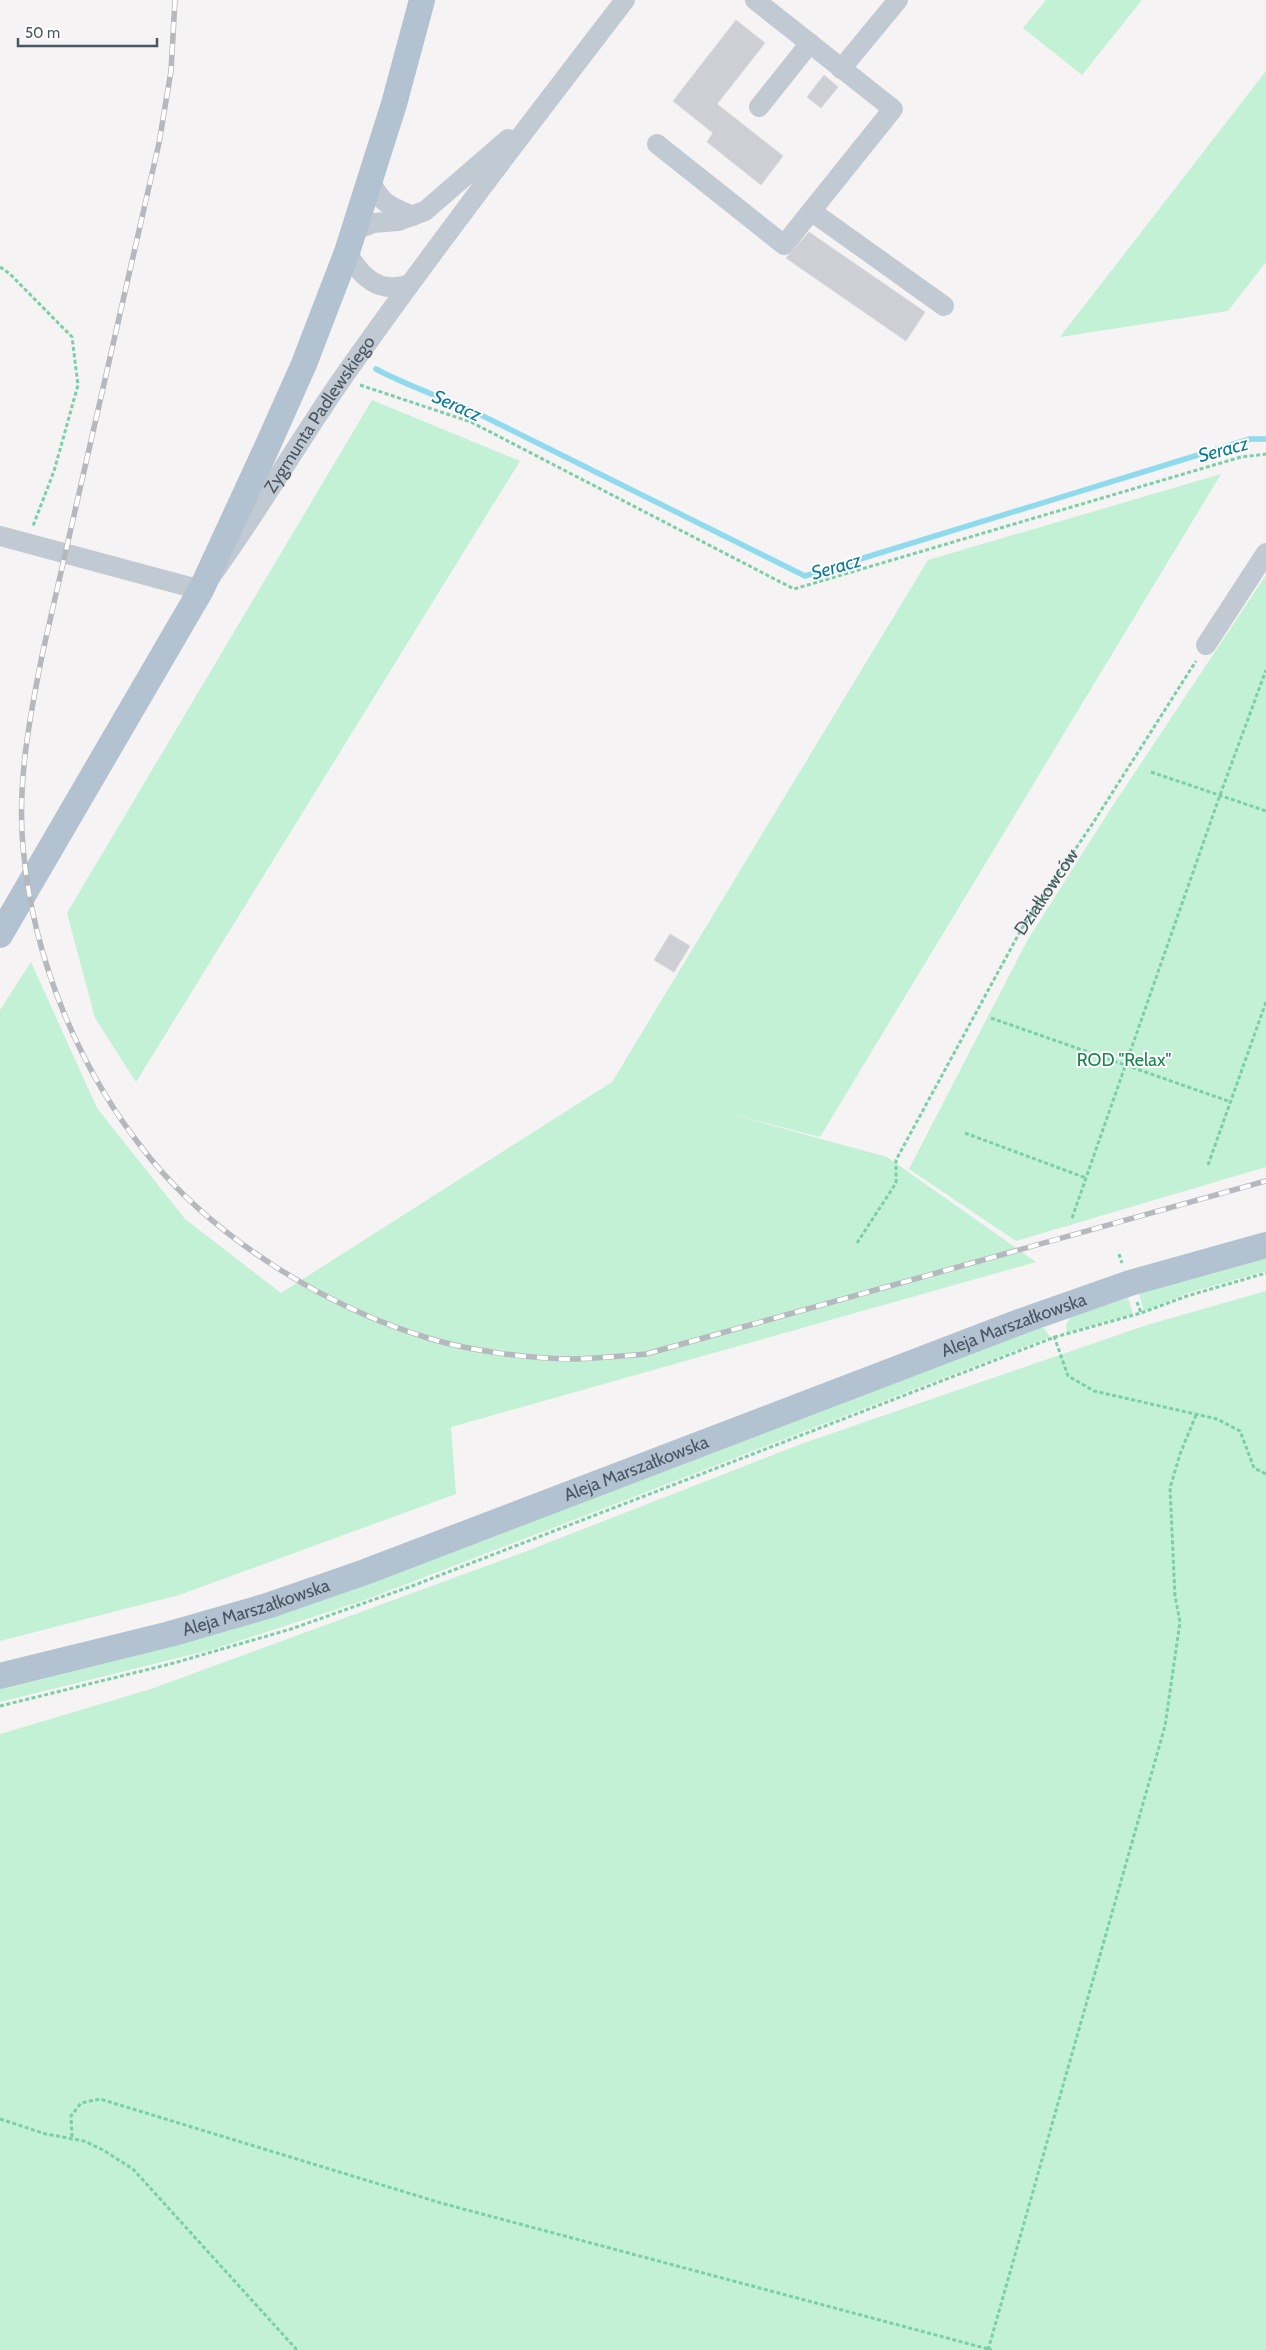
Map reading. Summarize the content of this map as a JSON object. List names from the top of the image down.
{
  "streets": {
    "main road": ["Aleja Marszałkowska"],
    "street": ["Zygmunta Padlewskiego"],
    "path": ["Działkowców"]
  },
  "water": ["Seracz"],
  "parks": ["ROD \"Relax\""],
  "scale_bar": "50 m"
}
